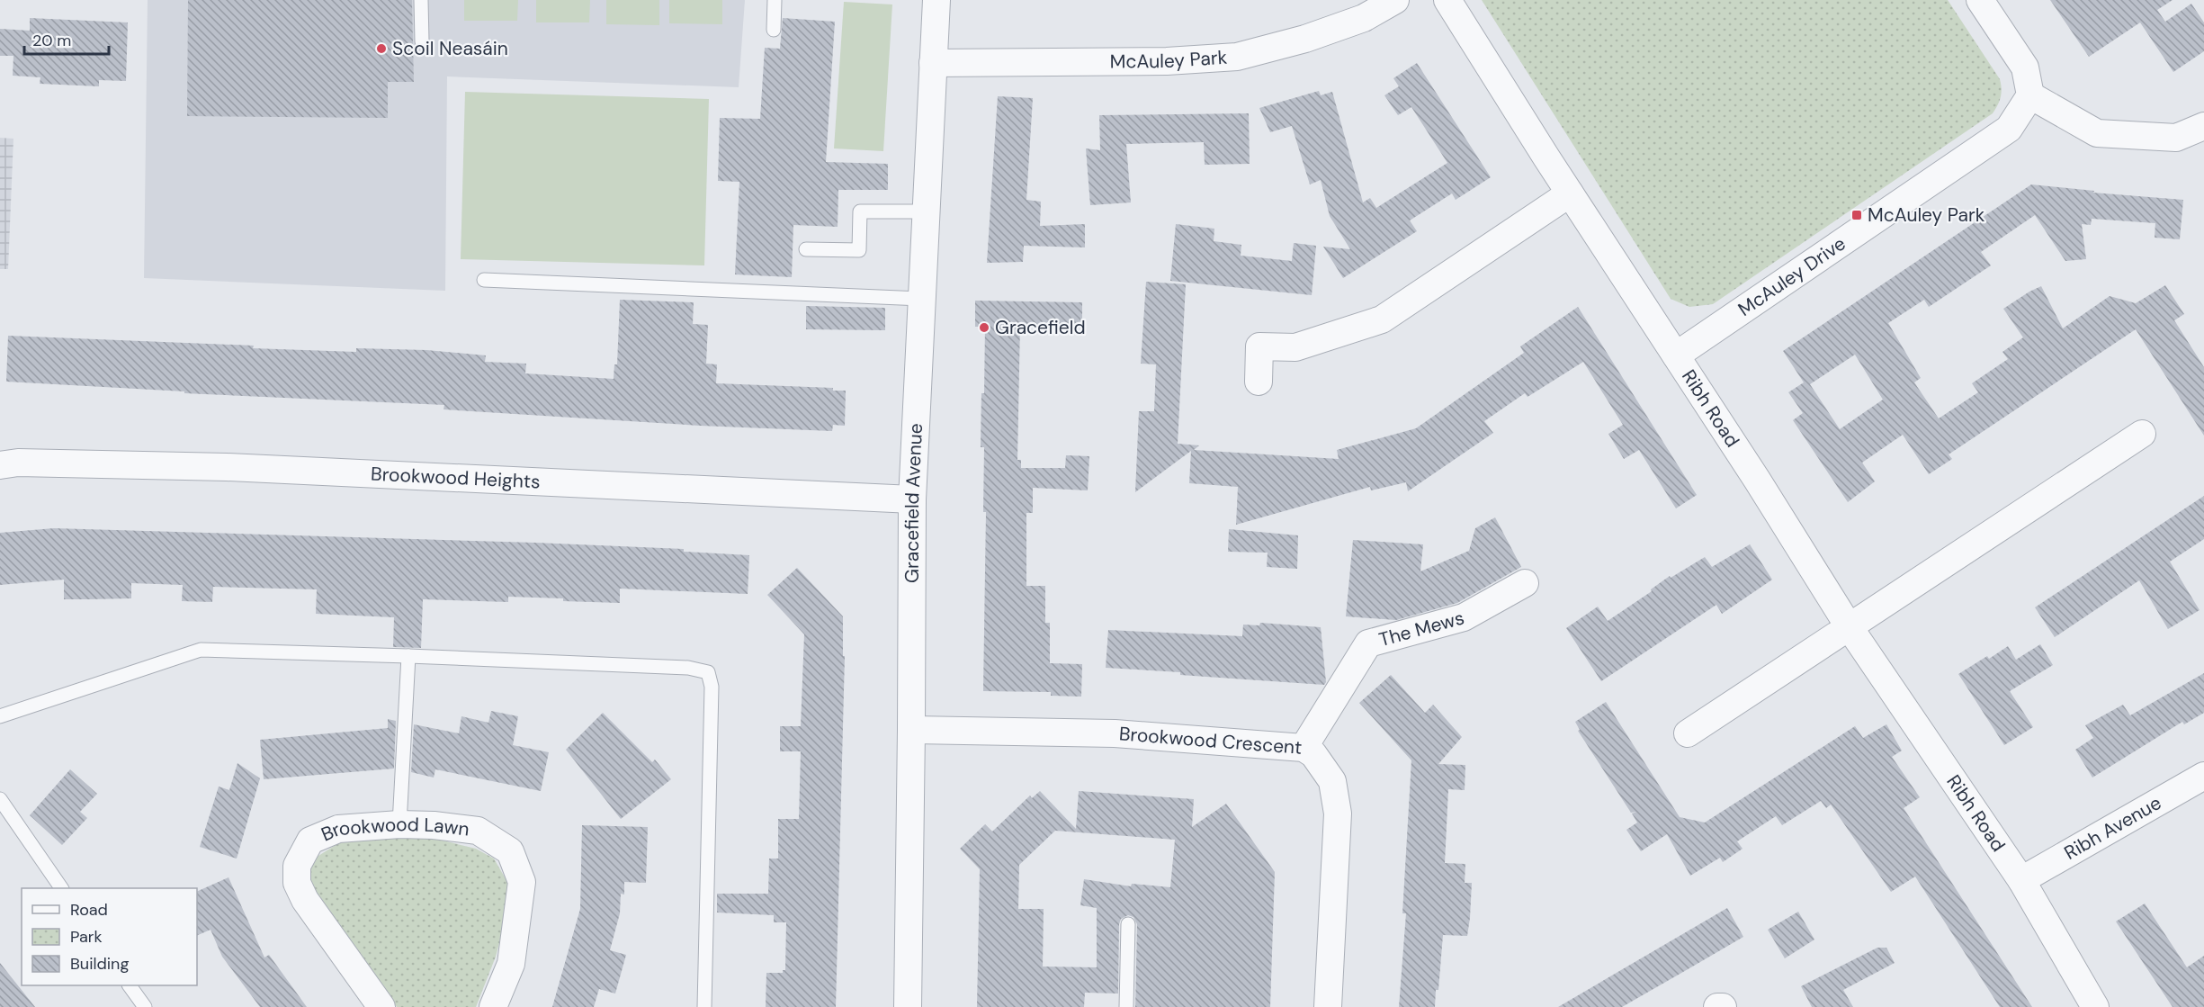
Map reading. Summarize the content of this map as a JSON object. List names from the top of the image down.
{
  "streets": {
    "street": [
      "McAuley Park",
      "McAuley Drive",
      "Ribh Road",
      "Brookwood Heights",
      "Gracefield Avenue",
      "The Mews",
      "Brookwood Crescent",
      "Ribh Avenue",
      "Brookwood Lawn"
    ]
  },
  "crossings": [
    ["McAuley Park", "Gracefield Avenue"],
    ["McAuley Drive", "Ribh Road"],
    ["Ribh Road", "Ribh Avenue"],
    ["Brookwood Heights", "Gracefield Avenue"],
    ["Gracefield Avenue", "Brookwood Crescent"],
    ["The Mews", "Brookwood Crescent"]
  ],
  "places": {
    "other": ["Scoil Neasáin", "Gracefield"],
    "transit": ["McAuley Park"]
  },
  "legend": ["Road", "Park", "Building"],
  "scale_bar": "20 m"
}
